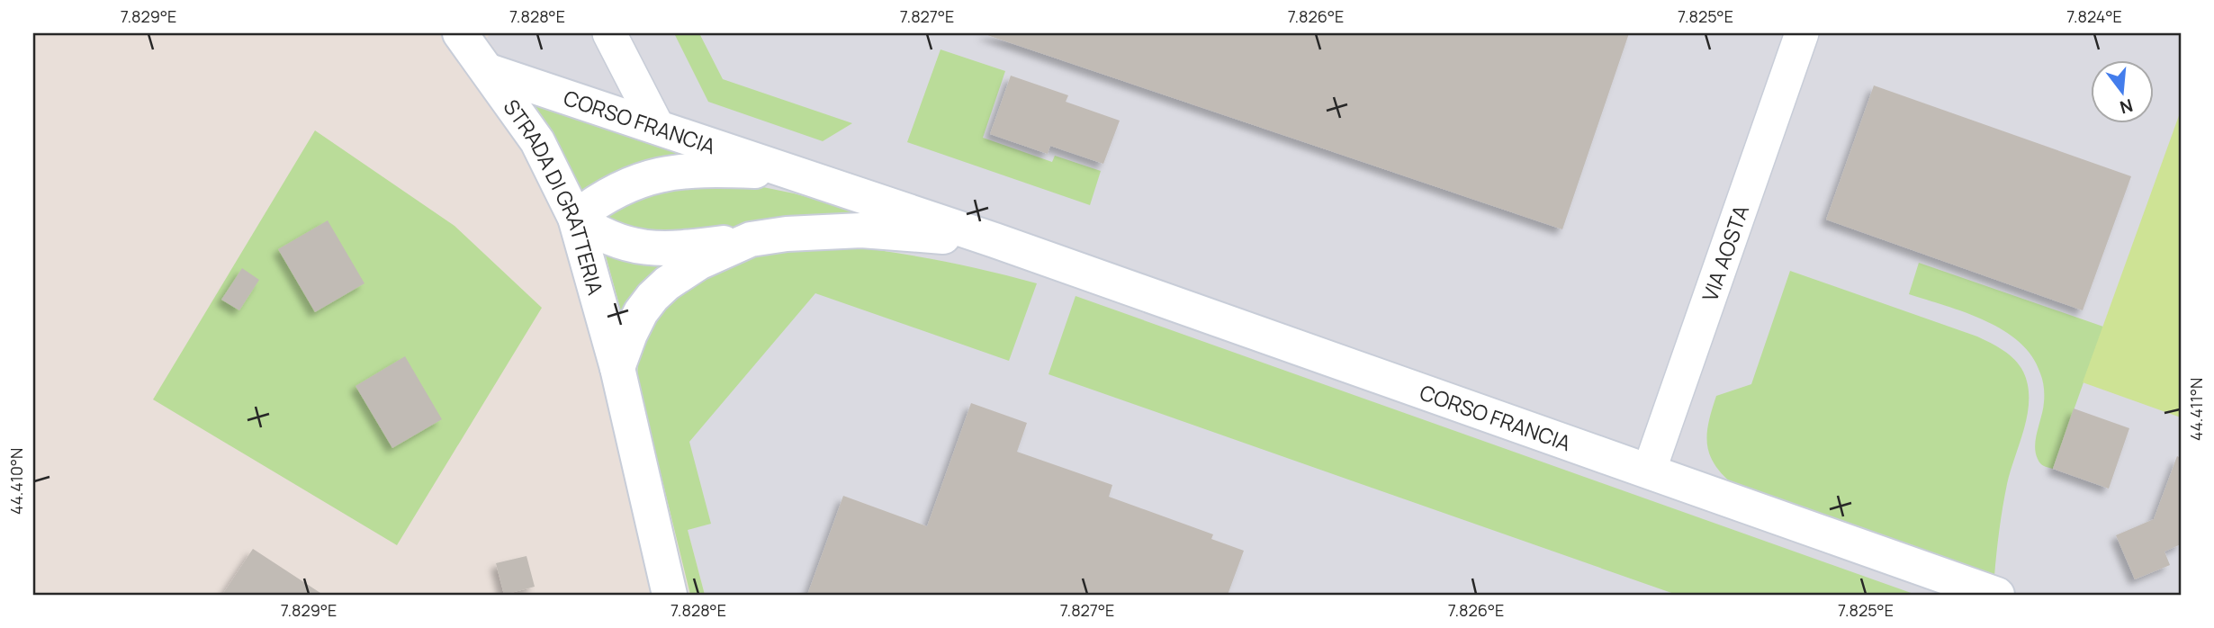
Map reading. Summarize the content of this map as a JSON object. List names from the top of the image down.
{
  "streets": {
    "street": ["CORSO FRANCIA", "STRADA DI GRATTERIA", "VIA AOSTA"]
  },
  "crossings": [
    ["CORSO FRANCIA", "STRADA DI GRATTERIA"],
    ["CORSO FRANCIA", "VIA AOSTA"]
  ],
  "north": "bottom",
  "coordinates": [
    "7.829°E",
    "7.828°E",
    "7.827°E",
    "7.826°E",
    "7.825°E",
    "7.824°E",
    "44.411°N",
    "44.410°N"
  ]
}
